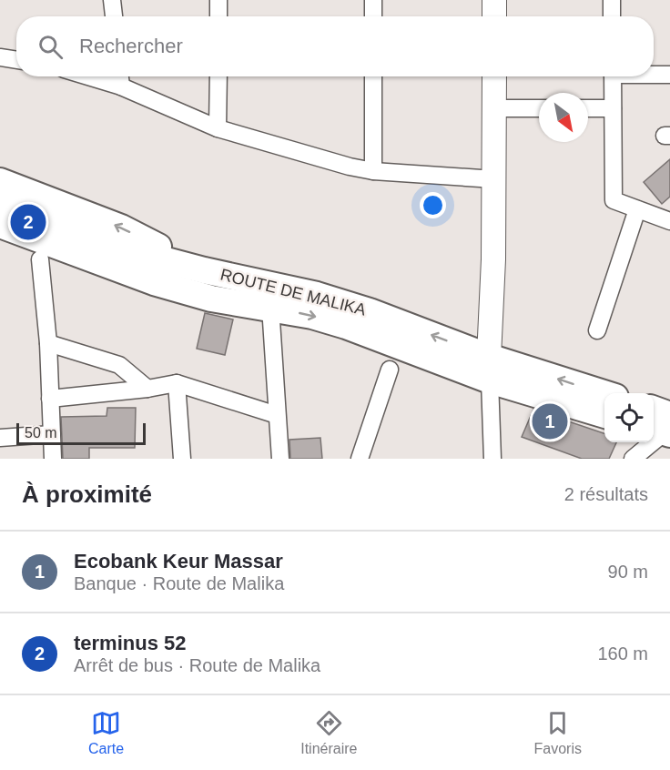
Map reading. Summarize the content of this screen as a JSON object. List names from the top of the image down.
{
  "streets": {
    "main road": ["ROUTE DE MALIKA"]
  },
  "scale_bar": "50 m",
  "north": "bottom right",
  "page": {
    "search": "Rechercher",
    "pins": ["2", "1"],
    "scale": "50 m",
    "heading": ["À proximité", "2 résultats"],
    "list": [
      {
        "mark": "1",
        "name": "Ecobank Keur Massar",
        "note": "Banque · Route de Malika",
        "value": "90 m"
      },
      {
        "mark": "2",
        "name": "terminus 52",
        "note": "Arrêt de bus · Route de Malika",
        "value": "160 m"
      }
    ],
    "nav": ["Carte", "Itinéraire", "Favoris"]
  }
}
